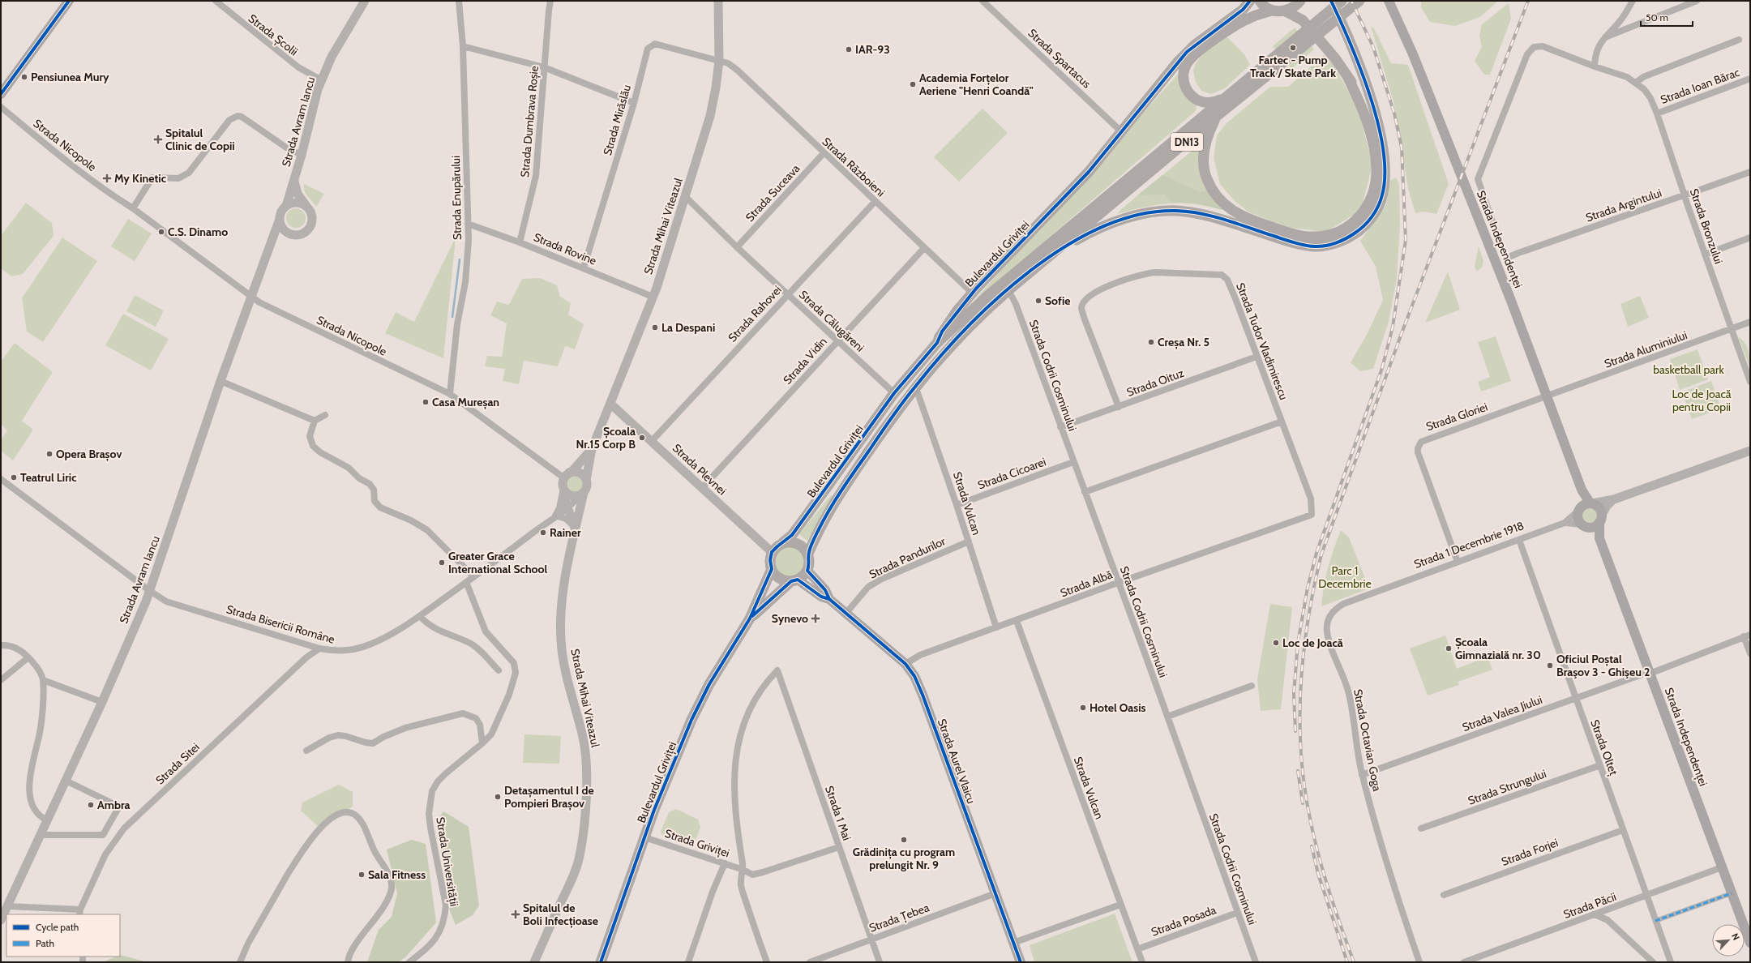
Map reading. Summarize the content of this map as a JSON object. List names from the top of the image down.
{
  "streets": {
    "main road": [
      "DN13",
      "Strada Independenței",
      "Bulevardul Griviței",
      "Strada Aurel Vlaicu"
    ],
    "street": [
      "Strada Școlii",
      "Strada Spartacus",
      "Strada Ioan Bărac",
      "Strada Mirăslău",
      "Strada Avram Iancu",
      "Strada Dumbrava Roșie",
      "Strada Nicopole",
      "Strada Războieni",
      "Strada Suceava",
      "Strada Enupărului",
      "Strada Argintului",
      "Strada Mihai Viteazul",
      "Strada Bronzului",
      "Strada Rovine",
      "Strada Rahovei",
      "Strada Călugăreni",
      "Strada Tudor Vladimirescu",
      "Strada Aluminiului",
      "Strada Vidin",
      "Strada Codrii Cosminului",
      "Strada Oituz",
      "Strada Gloriei",
      "Strada Plevnei",
      "Strada Cicoarei",
      "Strada Vulcan",
      "Strada 1 Decembrie 1918",
      "Strada Pandurilor",
      "Strada Albă",
      "Strada Bisericii Române",
      "Strada Valea Jiului",
      "Strada Octavian Goga",
      "Strada Olteț",
      "Strada Sitei",
      "Strada Strungului",
      "Strada 1 Mai",
      "Strada Griviței",
      "Strada Forjei",
      "Strada Universității",
      "Strada Păcii",
      "Strada Țebea",
      "Strada Posada"
    ]
  },
  "crossings": [
    ["Strada Școlii", "Strada Avram Iancu"],
    ["Strada Spartacus", "Bulevardul Griviței"],
    ["Strada Ioan Bărac", "Strada Bronzului"],
    ["Strada Mirăslău", "Strada Războieni"],
    ["Strada Mirăslău", "Strada Mihai Viteazul"],
    ["Strada Mirăslău", "Strada Rovine"],
    ["Strada Avram Iancu", "Strada Nicopole"],
    ["Strada Avram Iancu", "Strada Bisericii Române"],
    ["Strada Dumbrava Roșie", "Strada Rovine"],
    ["Strada Nicopole", "Strada Enupărului"],
    ["Strada Nicopole", "Strada Mihai Viteazul"],
    ["Strada Nicopole", "Strada Bisericii Române"],
    ["Strada Războieni", "Strada Suceava"],
    ["Strada Războieni", "Strada Mihai Viteazul"],
    ["Strada Războieni", "Bulevardul Griviței"],
    ["Strada Războieni", "Strada Rahovei"],
    ["Strada Războieni", "Strada Vidin"],
    ["Strada Suceava", "Strada Călugăreni"],
    ["Strada Enupărului", "Strada Rovine"],
    ["Strada Argintului", "Strada Bronzului"],
    ["Strada Argintului", "Strada Independenței"],
    ["Strada Mihai Viteazul", "Strada Rovine"],
    ["Strada Mihai Viteazul", "Strada Călugăreni"],
    ["Strada Mihai Viteazul", "Strada Plevnei"],
    ["Strada Mihai Viteazul", "Strada Bisericii Române"],
    ["Strada Bronzului", "Strada Independenței"],
    ["Strada Bronzului", "Strada Aluminiului"],
    ["Strada Independenței", "Strada Aluminiului"],
    ["Strada Independenței", "Strada Gloriei"],
    ["Strada Independenței", "Strada 1 Decembrie 1918"],
    ["Strada Independenței", "Strada Valea Jiului"],
    ["Strada Independenței", "Strada Păcii"],
    ["Bulevardul Griviței", "Strada Călugăreni"],
    ["Bulevardul Griviței", "Strada Codrii Cosminului"],
    ["Bulevardul Griviței", "Strada Plevnei"],
    ["Bulevardul Griviței", "Strada Vulcan"],
    ["Bulevardul Griviței", "Strada Aurel Vlaicu"],
    ["Bulevardul Griviței", "Strada Griviței"],
    ["Strada Rahovei", "Strada Călugăreni"],
    ["Strada Rahovei", "Strada Plevnei"],
    ["Strada Călugăreni", "Strada Vidin"],
    ["Strada Tudor Vladimirescu", "Strada Oituz"],
    ["Strada Tudor Vladimirescu", "Strada Albă"],
    ["Strada Aluminiului", "Strada Gloriei"],
    ["Strada Vidin", "Strada Plevnei"],
    ["Strada Codrii Cosminului", "Strada Oituz"],
    ["Strada Codrii Cosminului", "Strada Cicoarei"],
    ["Strada Codrii Cosminului", "Strada Albă"],
    ["Strada Codrii Cosminului", "Strada Posada"],
    ["Strada Gloriei", "Strada 1 Decembrie 1918"],
    ["Strada Plevnei", "Strada Aurel Vlaicu"],
    ["Strada Cicoarei", "Strada Vulcan"],
    ["Strada Vulcan", "Strada Pandurilor"],
    ["Strada Vulcan", "Strada Albă"],
    ["Strada Vulcan", "Strada Posada"],
    ["Strada 1 Decembrie 1918", "Strada Octavian Goga"],
    ["Strada 1 Decembrie 1918", "Strada Olteț"],
    ["Strada Pandurilor", "Strada Aurel Vlaicu"],
    ["Strada Albă", "Strada Aurel Vlaicu"],
    ["Strada Bisericii Române", "Strada Sitei"],
    ["Strada Bisericii Române", "Strada Universității"],
    ["Strada Valea Jiului", "Strada Octavian Goga"],
    ["Strada Valea Jiului", "Strada Olteț"],
    ["Strada Olteț", "Strada Strungului"],
    ["Strada Olteț", "Strada Forjei"],
    ["Strada Olteț", "Strada Păcii"],
    ["Strada Aurel Vlaicu", "Strada Țebea"],
    ["Strada 1 Mai", "Strada Griviței"],
    ["Strada 1 Mai", "Strada Țebea"]
  ],
  "parks": ["basketball park", "Loc de Joacă pentru Copii", "Parc 1 Decembrie"],
  "places": {
    "other": [
      "Fartec - Pump Track / Skate Park",
      "IAR-93",
      "Pensiunea Mury",
      "Academia Forțelor Aeriene \"Henri Coandă\"",
      "C.S. Dinamo",
      "Sofie",
      "La Despani",
      "Creșa Nr. 5",
      "Casa Mureșan",
      "Școala Nr.15 Corp B",
      "Opera Brașov",
      "Teatrul Liric",
      "Rainer",
      "Greater Grace International School",
      "Loc de Joacă",
      "Școala Gimnazială nr. 30",
      "Oficiul Poștal Braşov 3 - Ghişeu 2",
      "Hotel Oasis",
      "Detașamentul I de Pompieri Brașov",
      "Ambra",
      "Grădinița cu program prelungit Nr. 9",
      "Sala Fitness"
    ],
    "health": [
      "Spitalul Clinic de Copii",
      "My Kinetic",
      "Synevo",
      "Spitalul de Boli Infecțioase"
    ]
  },
  "legend": ["Cycle path", "Path"],
  "scale_bar": "50 m",
  "north": "top right"
}
